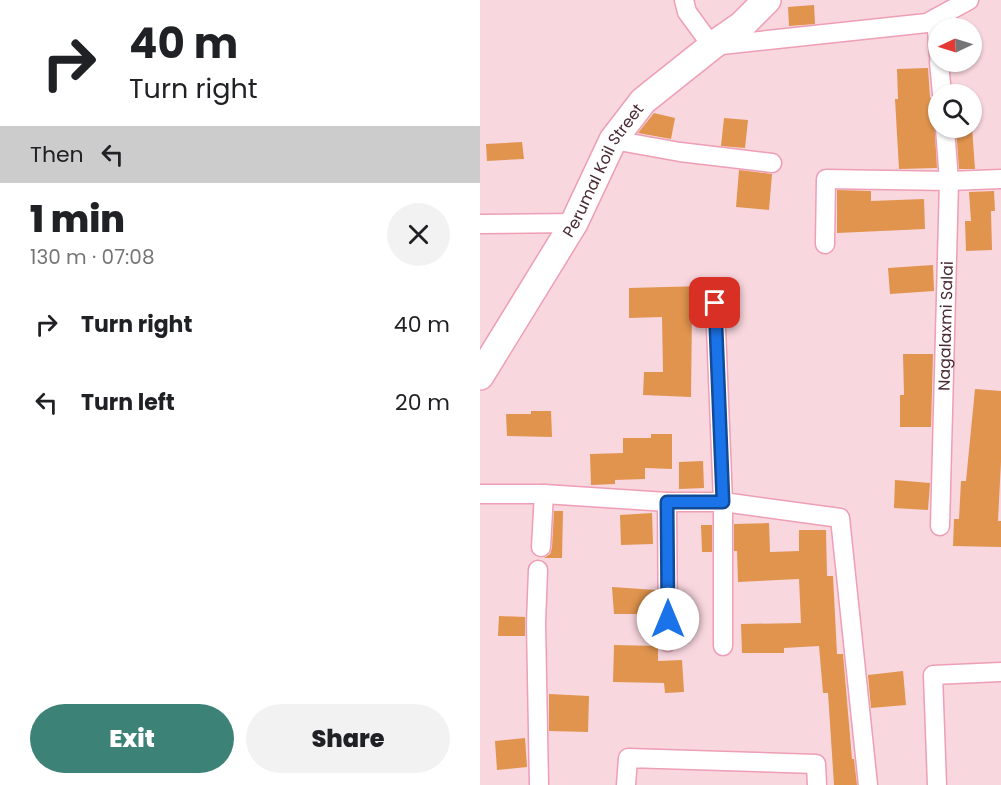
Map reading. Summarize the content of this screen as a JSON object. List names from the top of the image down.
{
  "streets": {
    "street": ["Perumal Koil Street", "Nagalaxmi Salai"]
  },
  "north": "left",
  "page": {
    "turn": ["40 m", "Turn right"],
    "then": "Then",
    "heading": ["1 min", "130 m · 07:08"],
    "list": [
      {
        "name": "Turn right",
        "value": "40 m"
      },
      {
        "name": "Turn left",
        "value": "20 m"
      }
    ],
    "buttons": ["Exit", "Share"]
  }
}
